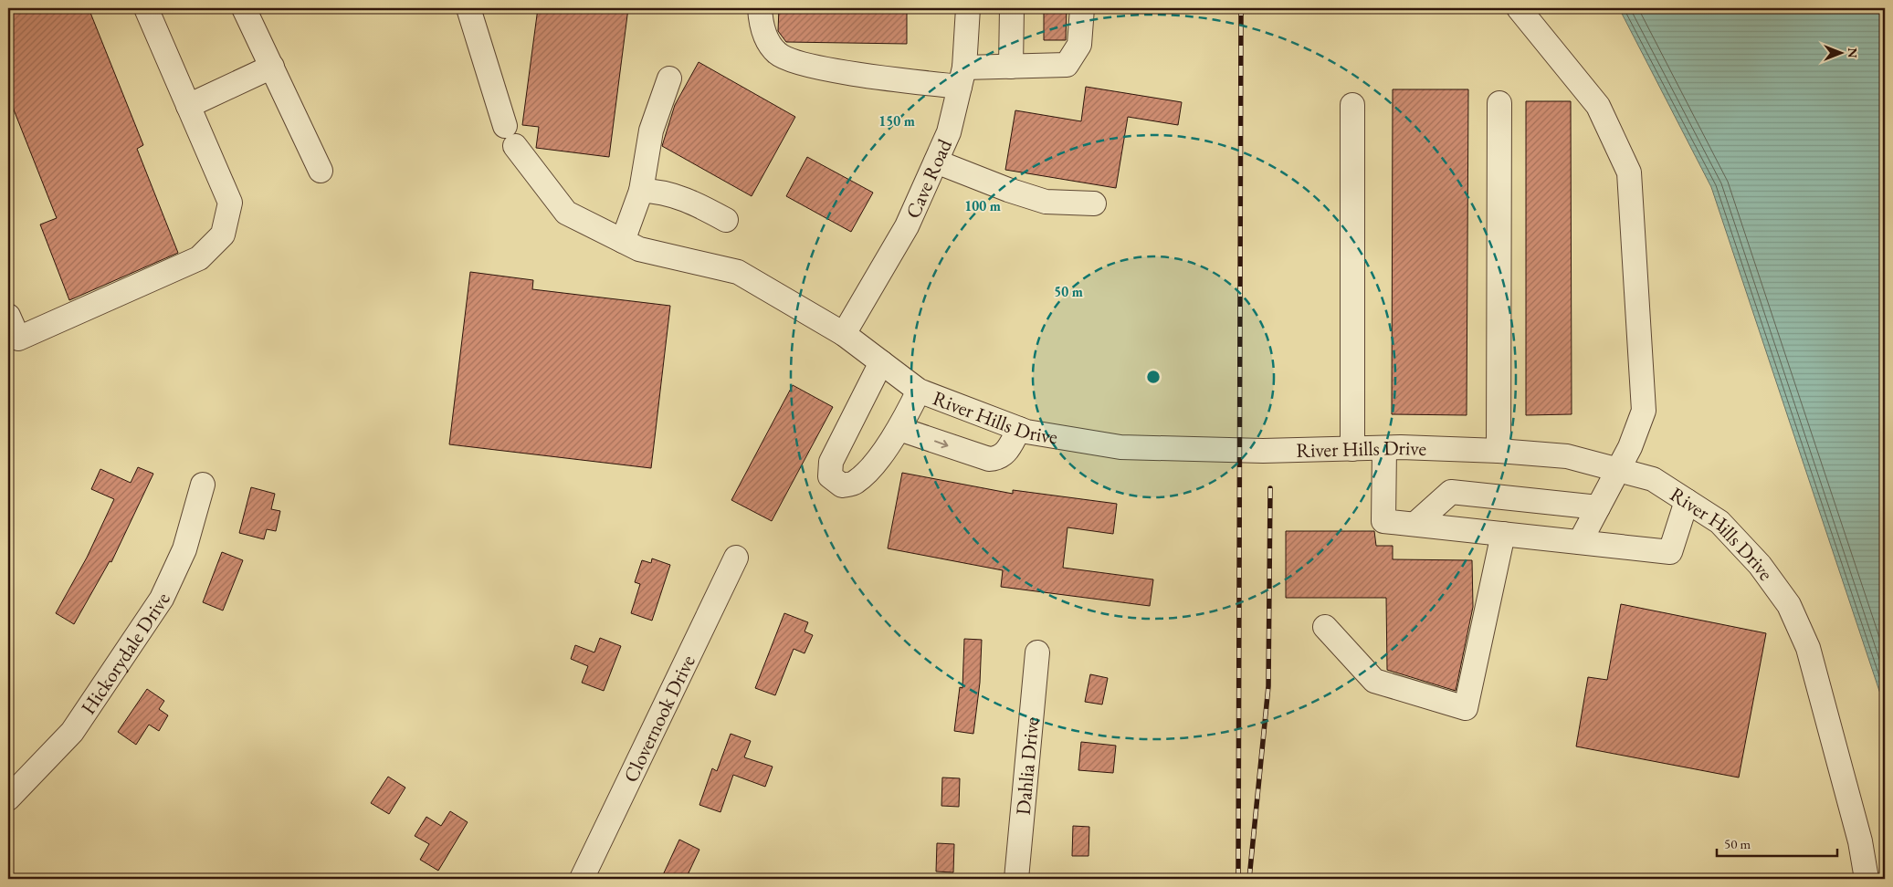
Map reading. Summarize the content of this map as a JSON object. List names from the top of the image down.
{
  "streets": {
    "street": [
      "Cave Road",
      "River Hills Drive",
      "Hickorydale Drive",
      "Clovernook Drive",
      "Dahlia Drive"
    ]
  },
  "crossings": [
    ["Cave Road", "River Hills Drive"]
  ],
  "scale_bar": "50 m",
  "north": "right",
  "rings": ["150 m", "100 m", "50 m"]
}
